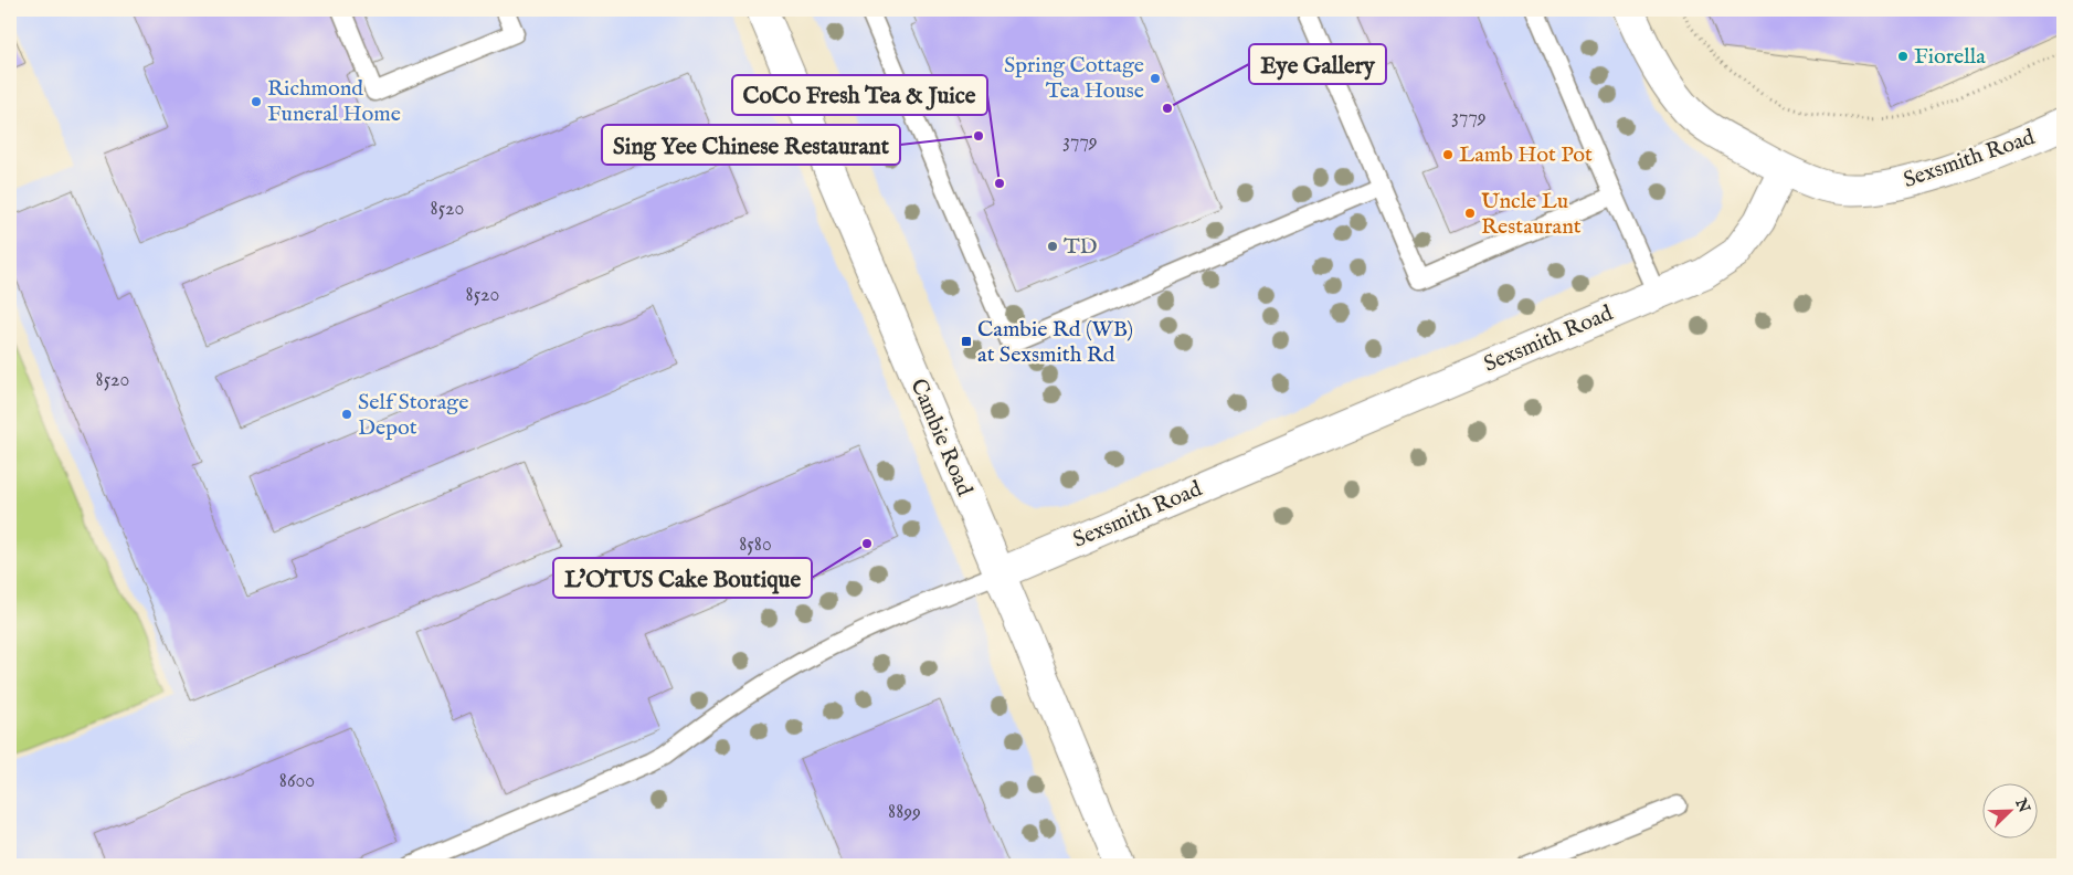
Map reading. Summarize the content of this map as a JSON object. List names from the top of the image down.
{
  "streets": {
    "street": ["Sexsmith Road", "Cambie Road"]
  },
  "crossings": [
    ["Sexsmith Road", "Cambie Road"]
  ],
  "places": {
    "other": [
      "Fiorella",
      "Spring Cottage Tea House",
      "Richmond Funeral Home",
      "Eye Gallery",
      "Sing Yee Chinese Restaurant",
      "Lamb Hot Pot",
      "CoCo Fresh Tea & Juice",
      "Uncle Lu Restaurant",
      "TD",
      "Self Storage Depot",
      "L'OTUS Cake Boutique"
    ],
    "transit": ["Cambie Rd (WB) at Sexsmith Rd"]
  },
  "house_numbers": [
    "3779",
    "3779",
    "8520",
    "8520",
    "8520",
    "8580",
    "8600",
    "8899"
  ],
  "north": "top right"
}
